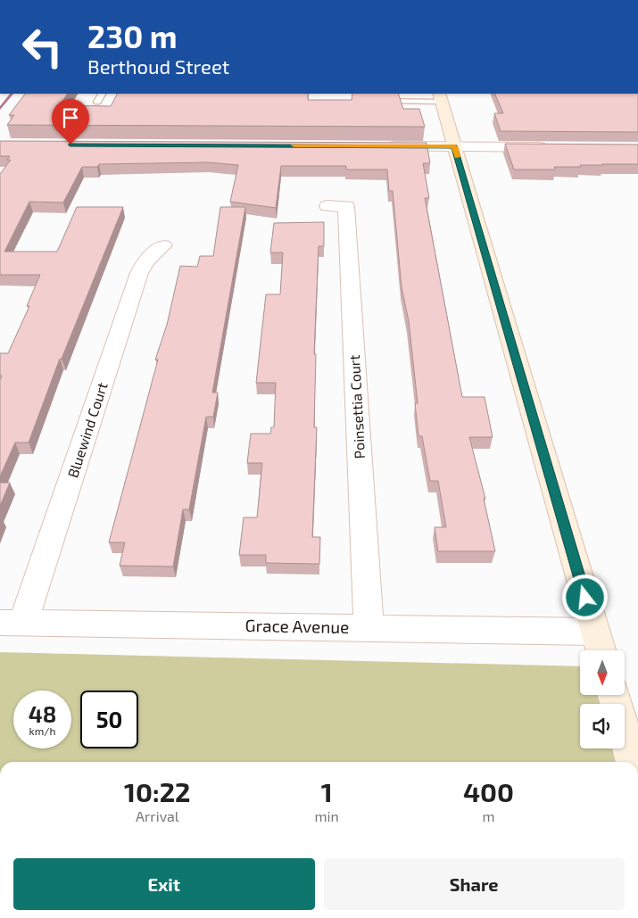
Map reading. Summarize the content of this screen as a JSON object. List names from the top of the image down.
{
  "streets": {
    "street": ["Poinsettia Court", "Bluewind Court", "Grace Avenue"]
  },
  "crossings": [
    ["Poinsettia Court", "Grace Avenue"],
    ["Bluewind Court", "Grace Avenue"]
  ],
  "north": "bottom",
  "page": {
    "turn": ["230 m", "Berthoud Street"],
    "speed": "48 km/h",
    "limit": "50",
    "eta": [
      "10:22",
      "Arrival",
      "1",
      "min",
      "400",
      "m"
    ],
    "buttons": ["Exit", "Share"]
  }
}
